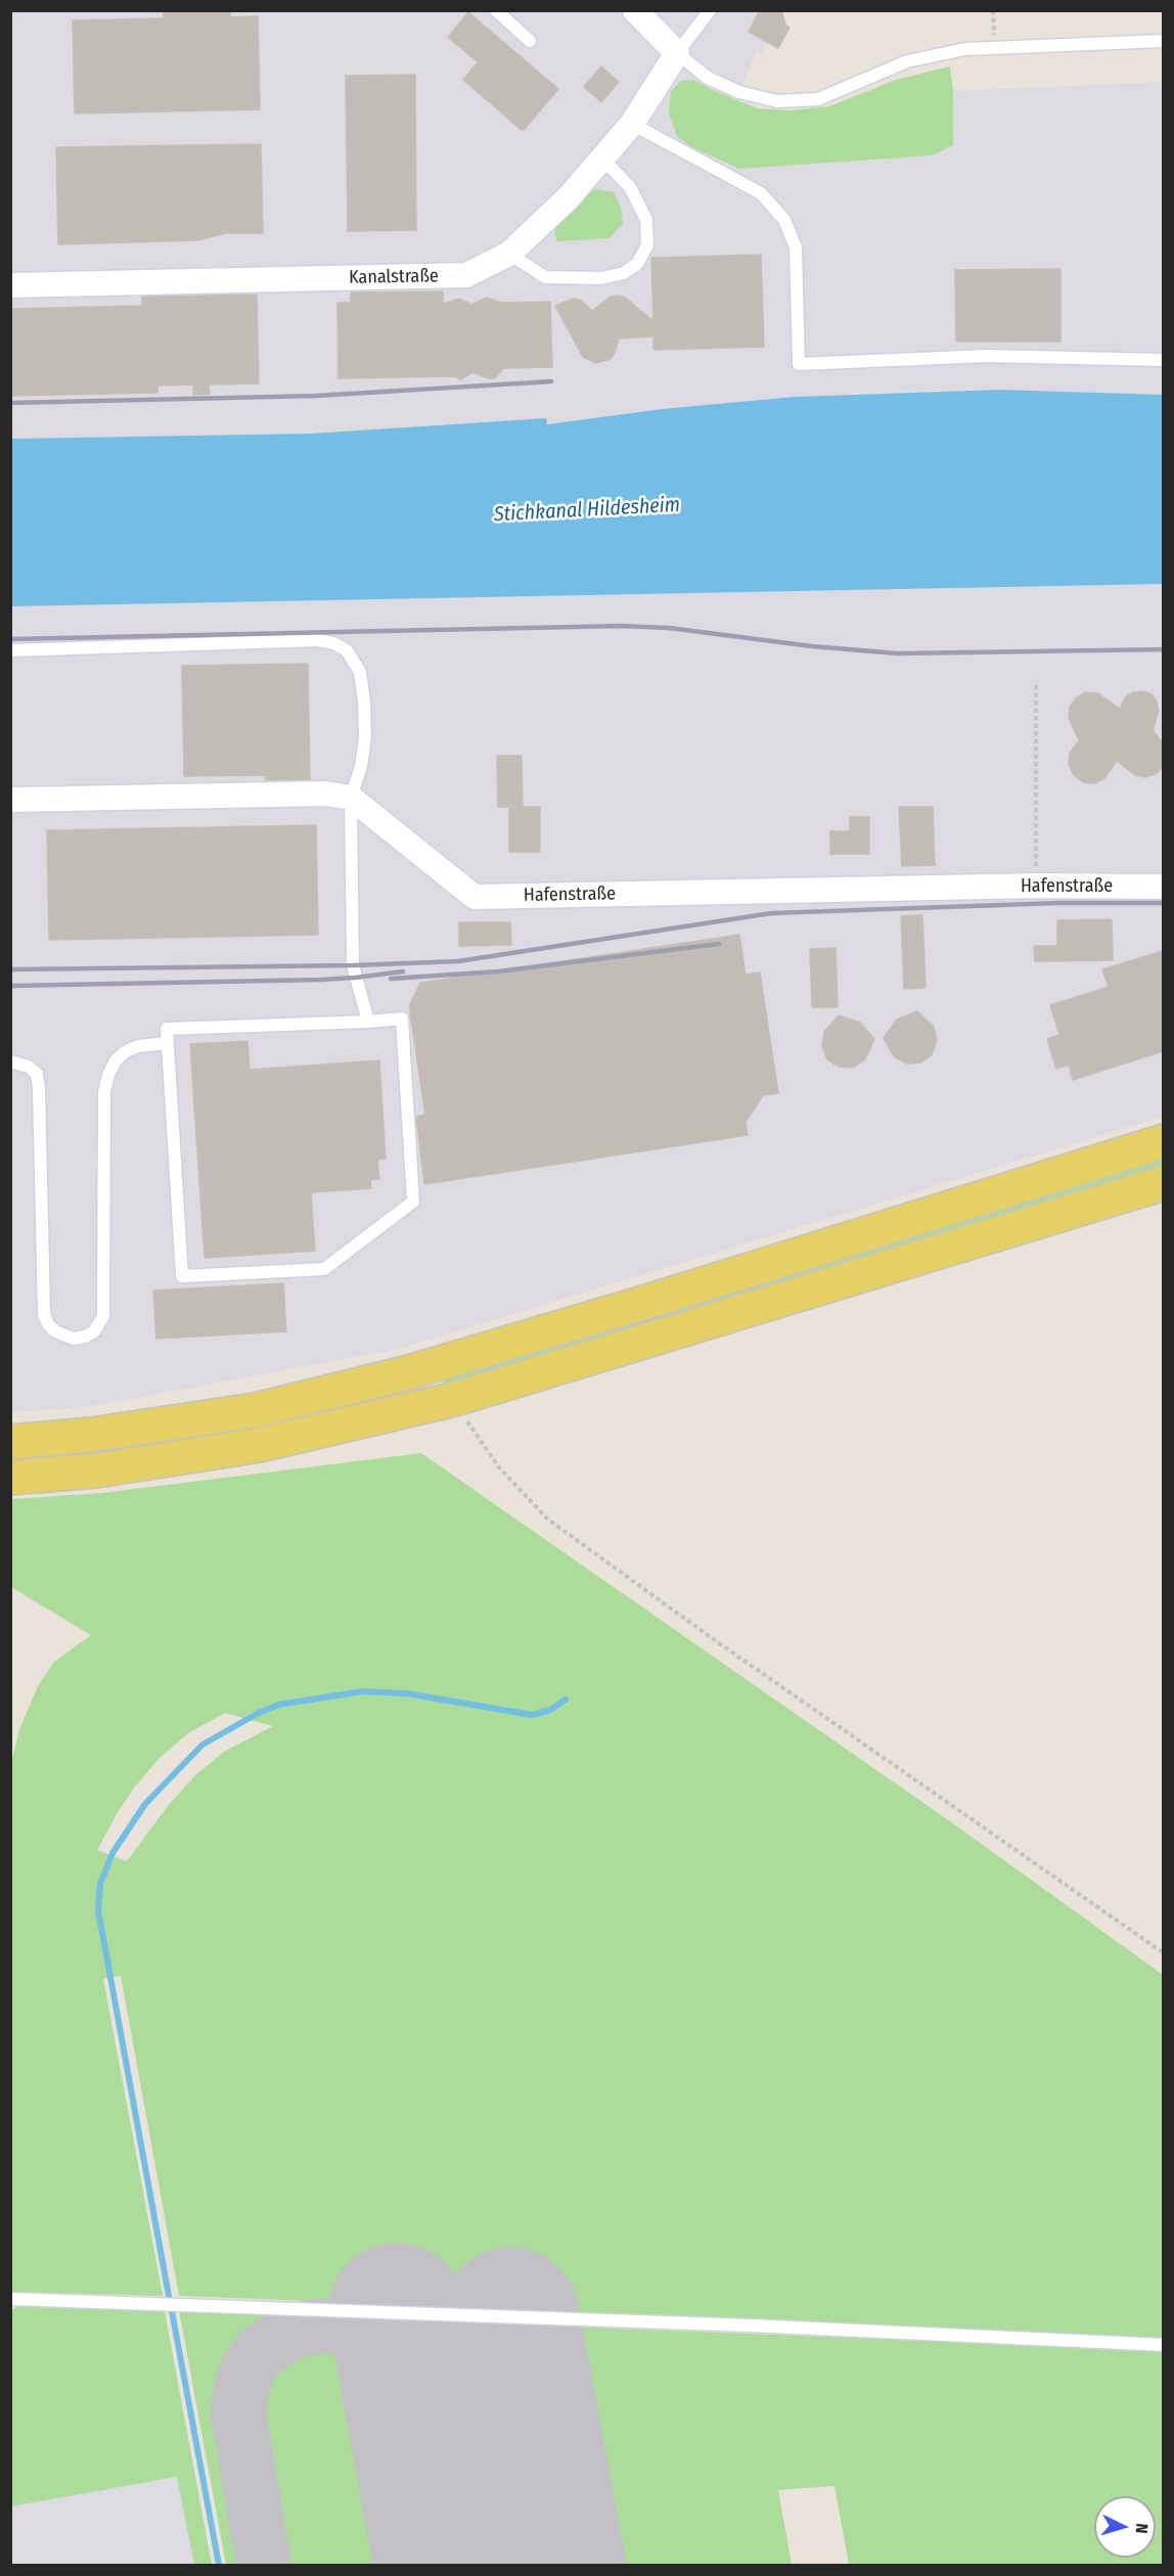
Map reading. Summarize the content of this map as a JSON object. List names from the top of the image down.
{
  "streets": {
    "street": ["Kanalstraße", "Hafenstraße"]
  },
  "water": ["Stichkanal Hildesheim"],
  "north": "right"
}
